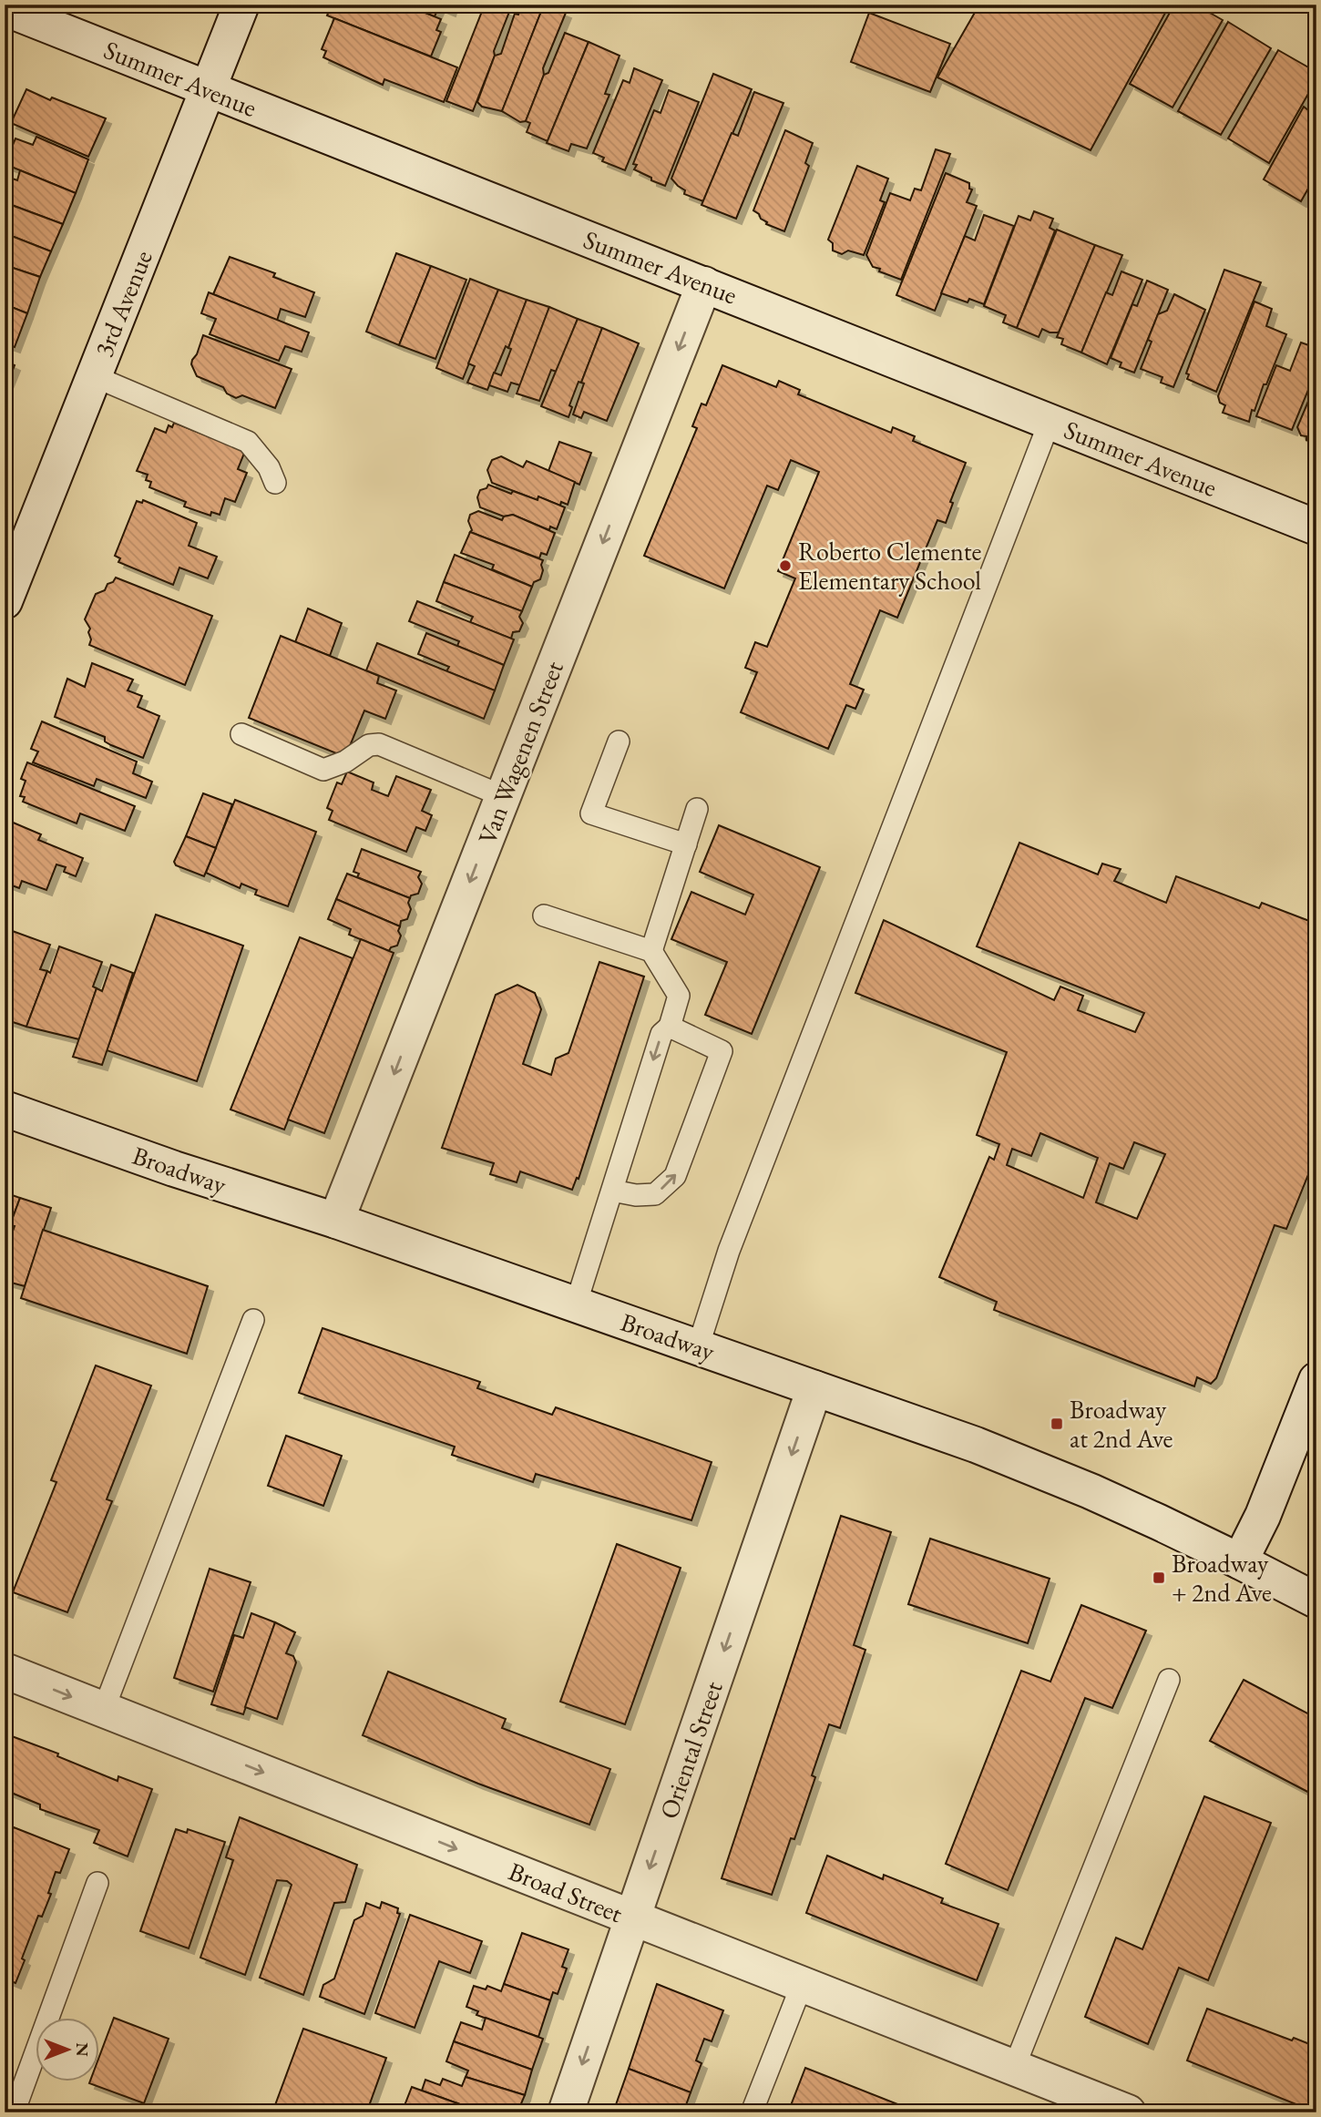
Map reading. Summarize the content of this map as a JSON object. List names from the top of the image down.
{
  "streets": {
    "street": [
      "Summer Avenue",
      "3rd Avenue",
      "Van Wagenen Street",
      "Broadway",
      "Oriental Street",
      "Broad Street"
    ]
  },
  "crossings": [
    ["Summer Avenue", "3rd Avenue"],
    ["Summer Avenue", "Van Wagenen Street"],
    ["Van Wagenen Street", "Broadway"],
    ["Broadway", "Oriental Street"],
    ["Oriental Street", "Broad Street"]
  ],
  "one_way": ["Van Wagenen Street", "Oriental Street", "Broad Street"],
  "places": {
    "other": ["Roberto Clemente Elementary School"],
    "transit": ["Broadway at 2nd Ave", "Broadway + 2nd Ave"]
  },
  "north": "right"
}
